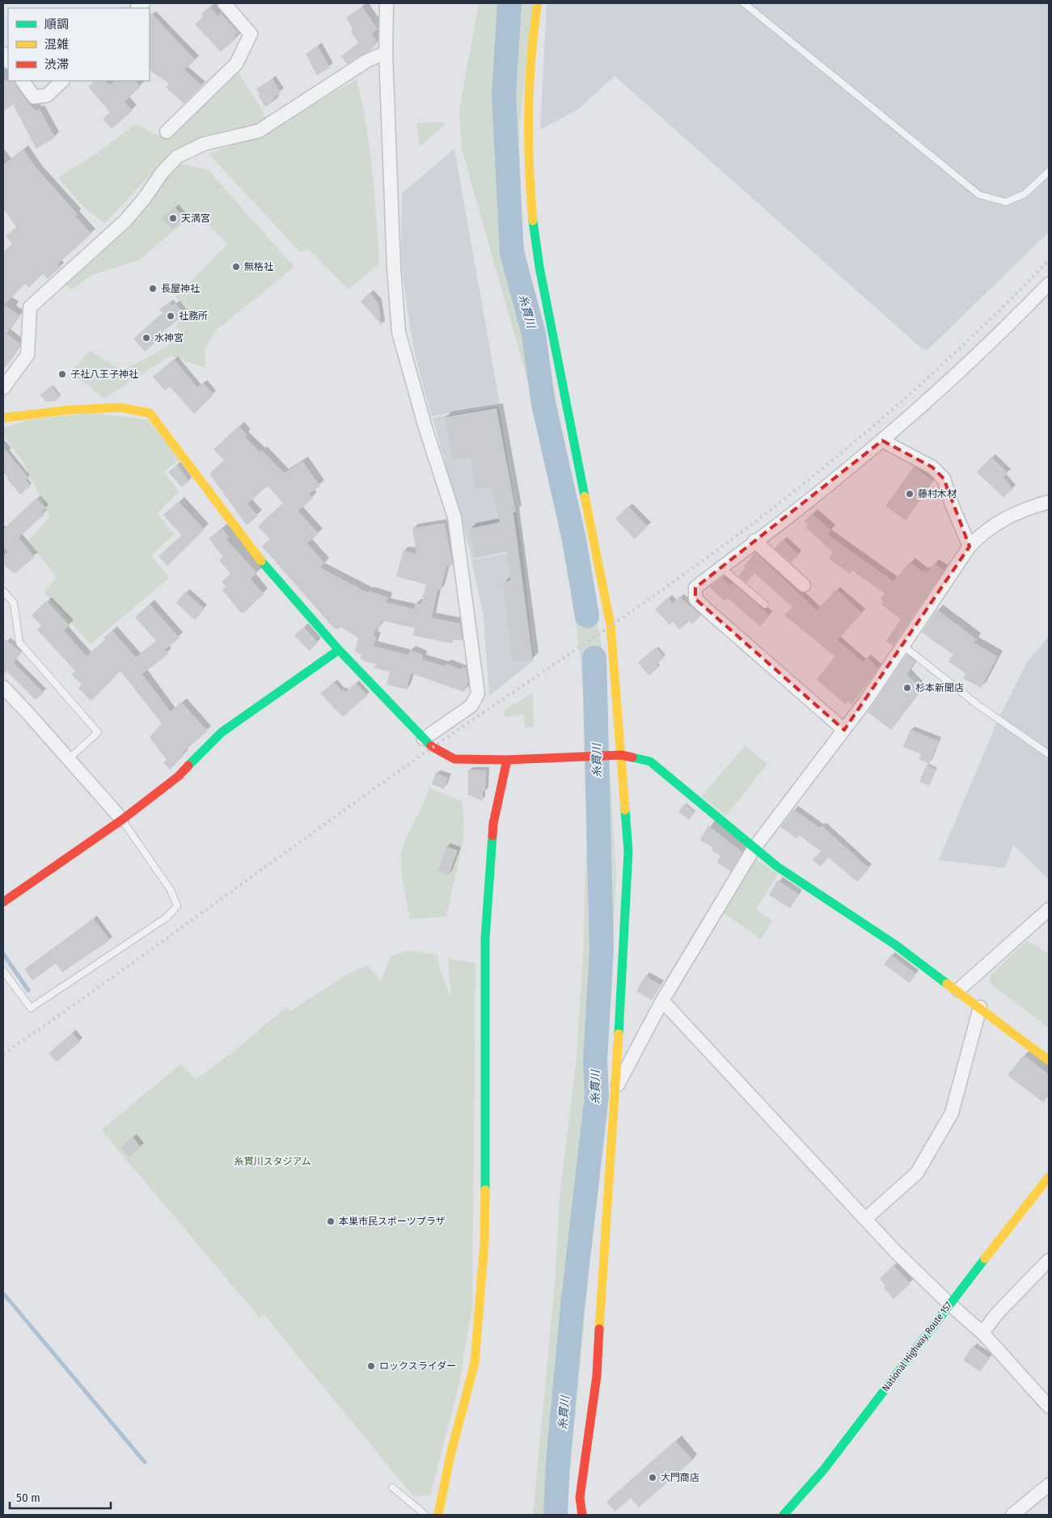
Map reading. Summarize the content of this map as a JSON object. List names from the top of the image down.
{
  "streets": {
    "main road": ["National Highway Route 157"]
  },
  "water": ["糸貫川"],
  "parks": ["糸貫川スタジアム"],
  "places": [
    "天満宮",
    "無格社",
    "長屋神社",
    "社務所",
    "水神宮",
    "子社八王子神社",
    "藤村木材",
    "杉本新聞店",
    "本巣市民スポーツプラザ",
    "ロックスライダー",
    "大門商店"
  ],
  "legend": ["順調", "混雑", "渋滞"],
  "scale_bar": "50 m"
}
